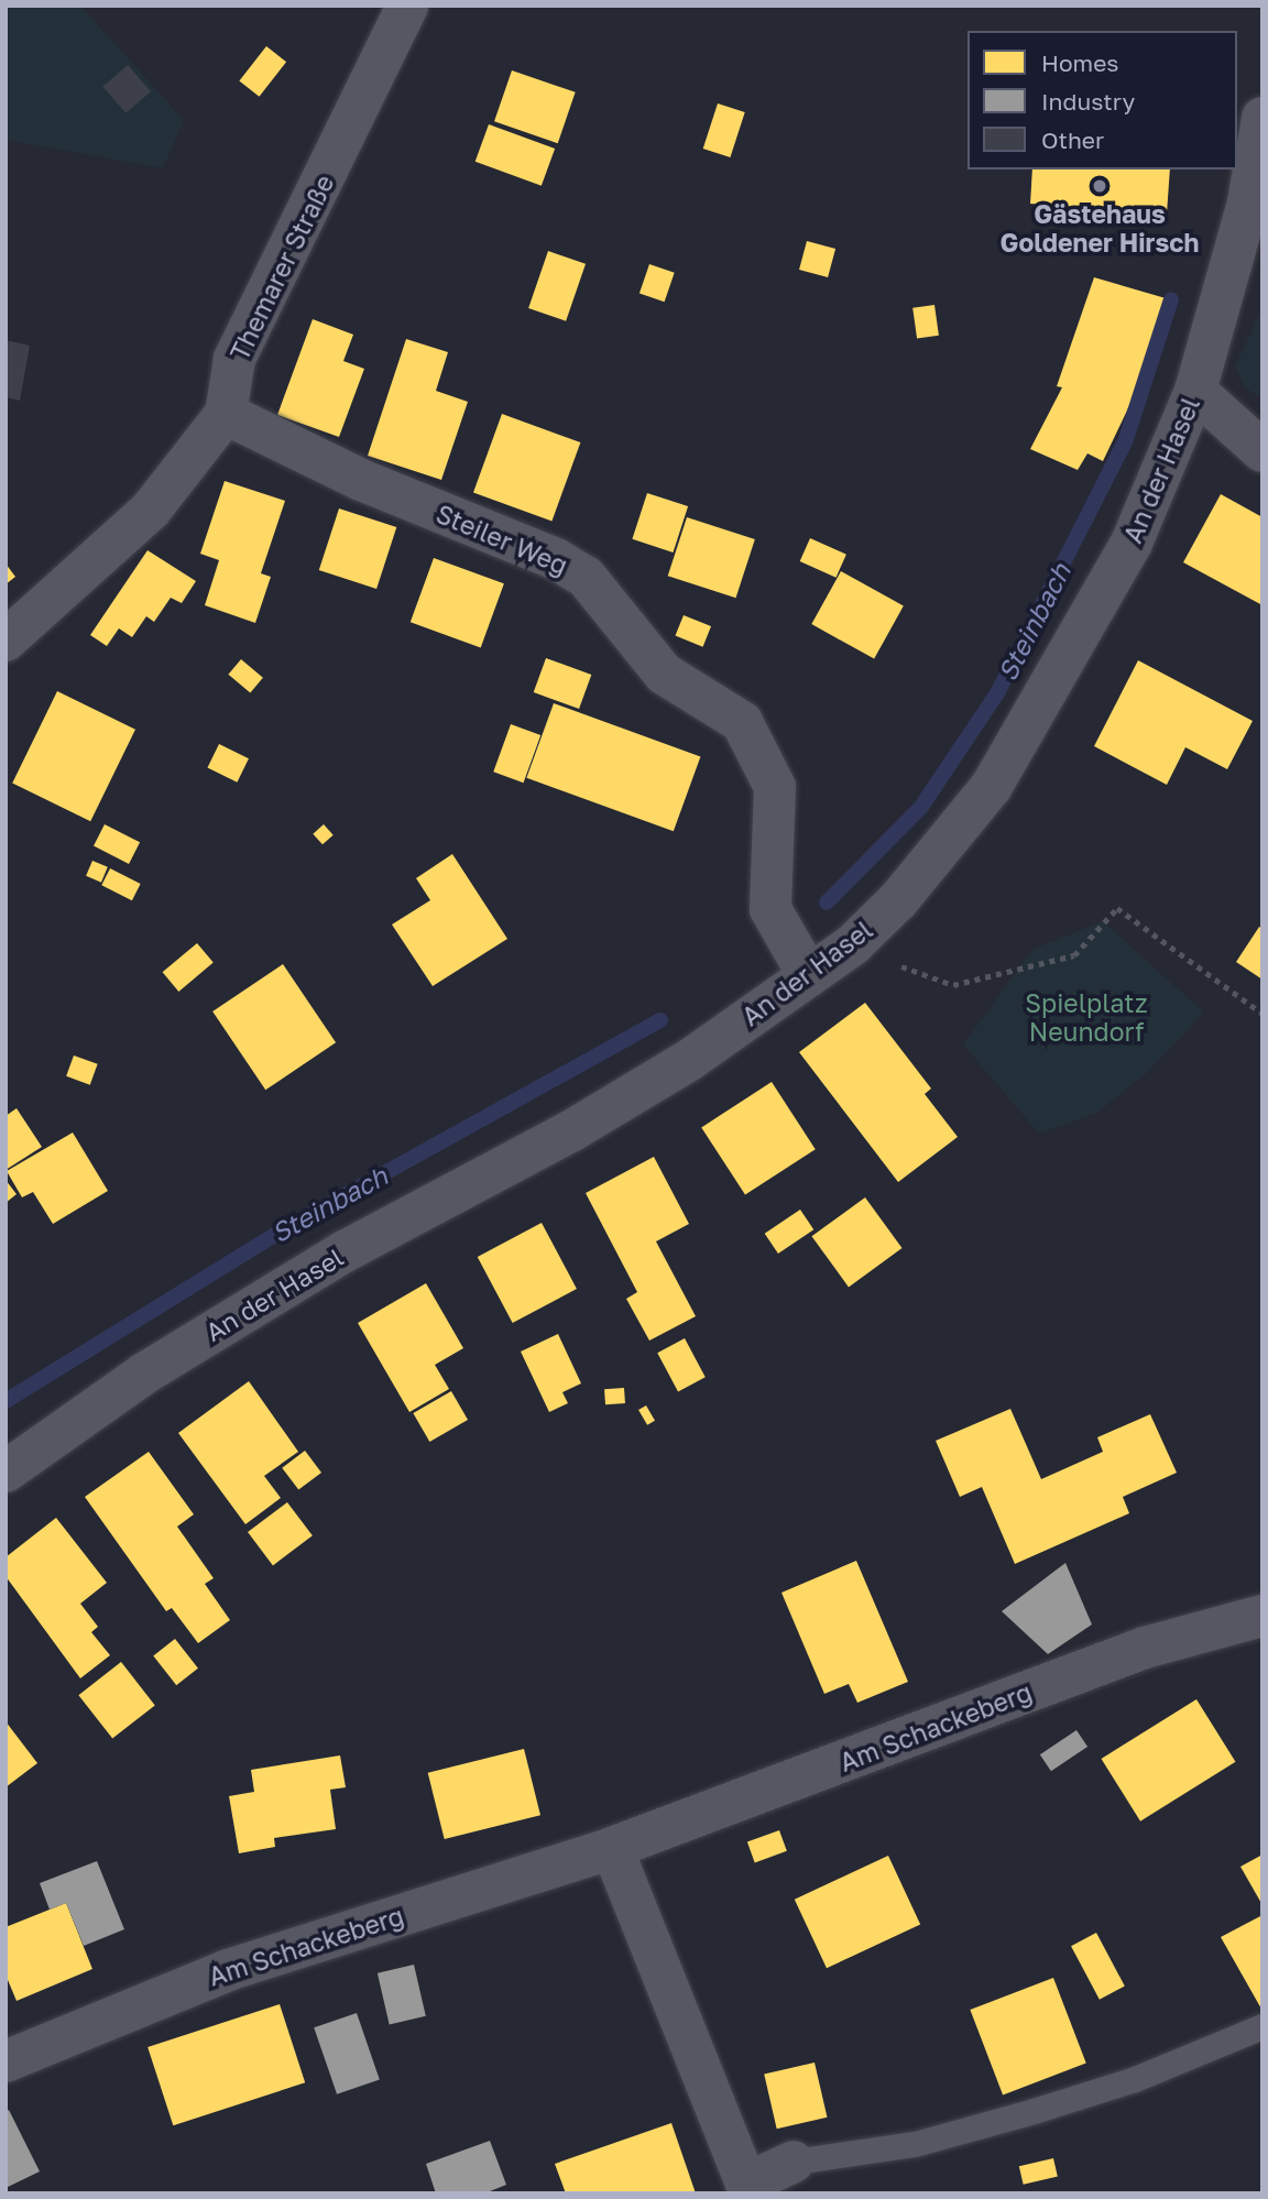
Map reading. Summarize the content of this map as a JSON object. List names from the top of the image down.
{
  "streets": {
    "street": [
      "Themarer Straße",
      "An der Hasel",
      "Steiler Weg",
      "Am Schackeberg"
    ]
  },
  "crossings": [
    ["Themarer Straße", "Steiler Weg"],
    ["An der Hasel", "Steiler Weg"]
  ],
  "water": ["Steinbach"],
  "parks": ["Spielplatz Neundorf"],
  "places": ["Gästehaus Goldener Hirsch"],
  "legend": ["Homes", "Industry", "Other"]
}
